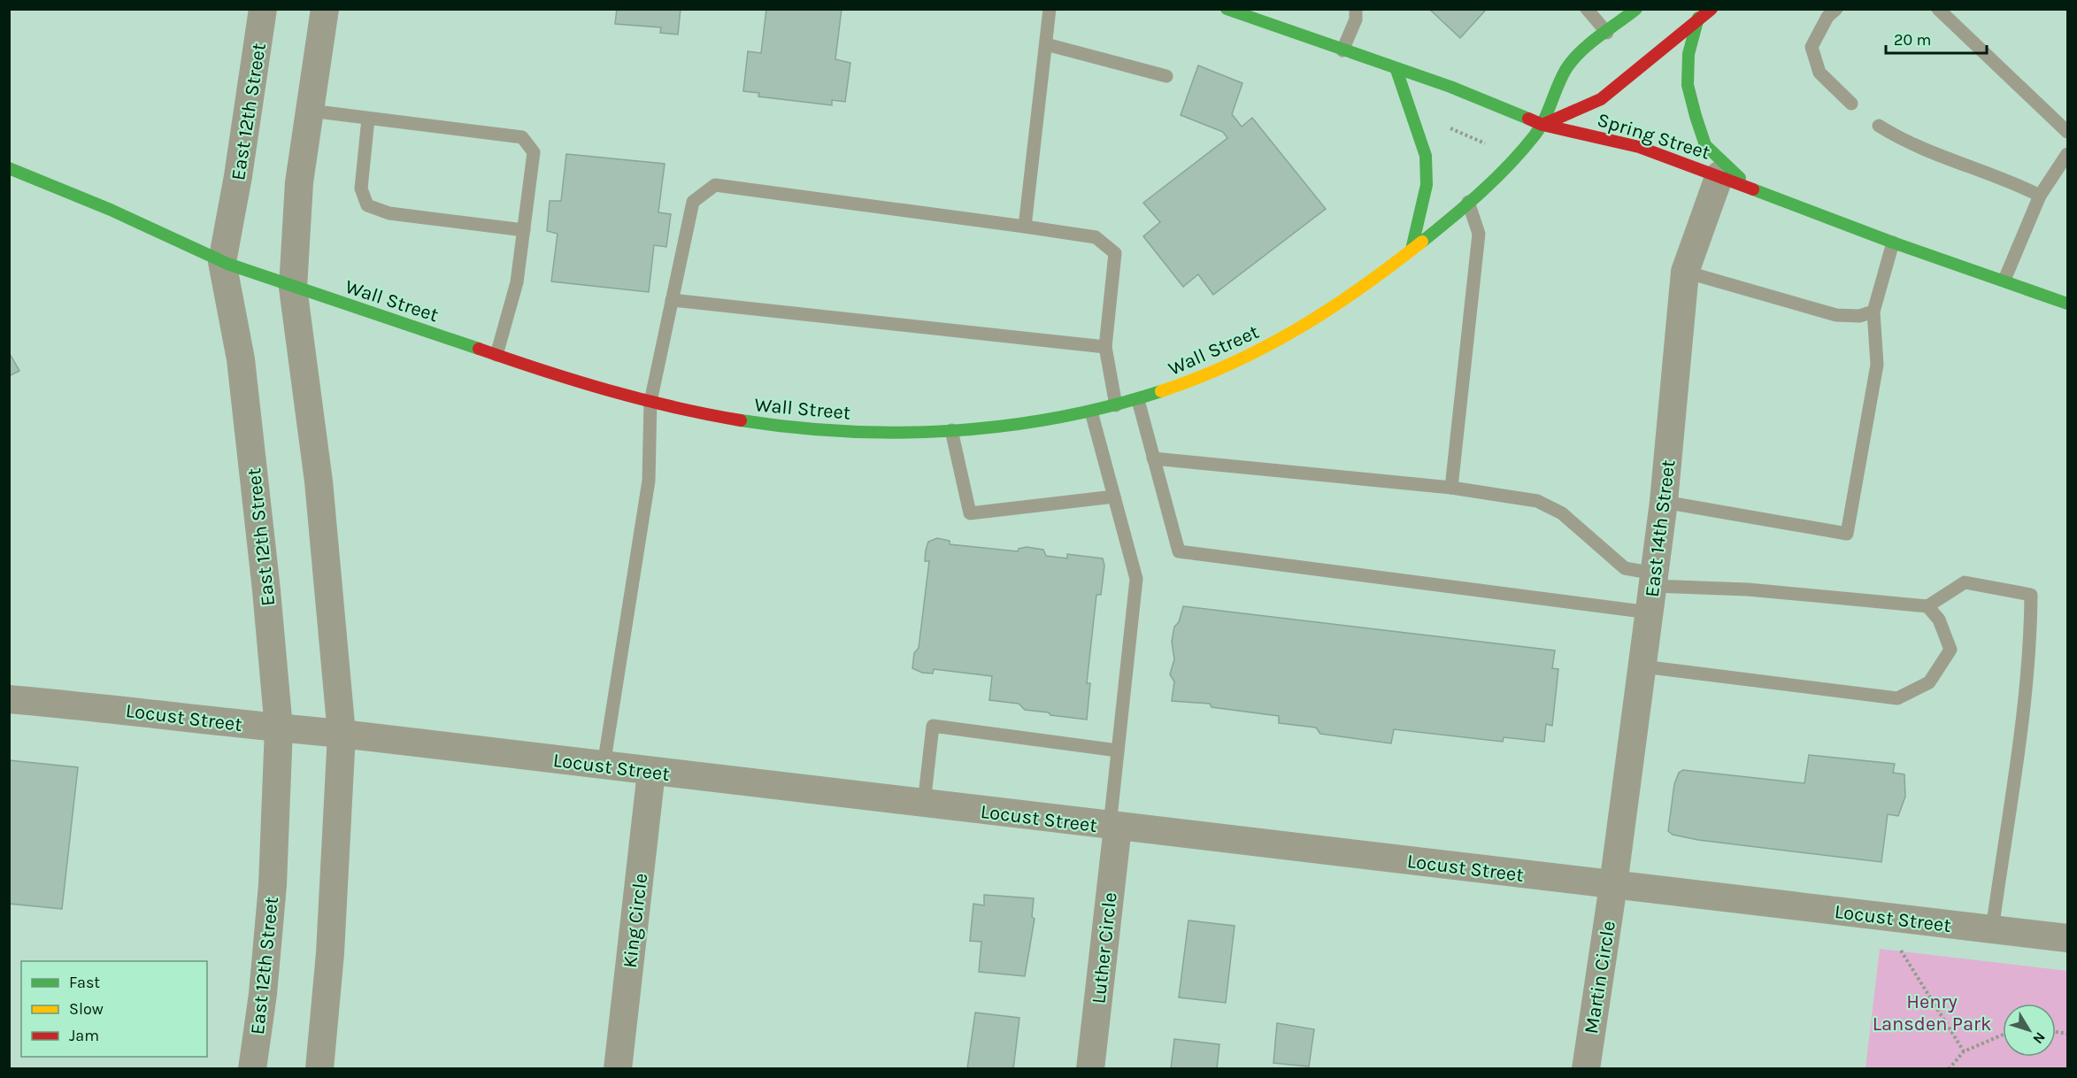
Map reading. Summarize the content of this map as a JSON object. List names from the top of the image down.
{
  "streets": {
    "street": [
      "East 12th Street",
      "Spring Street",
      "Wall Street",
      "East 14th Street",
      "Locust Street",
      "King Circle",
      "Luther Circle",
      "Martin Circle"
    ]
  },
  "crossings": [
    ["East 12th Street", "Wall Street"],
    ["East 12th Street", "Locust Street"],
    ["Spring Street", "Wall Street"],
    ["Spring Street", "East 14th Street"],
    ["East 14th Street", "Locust Street"],
    ["East 14th Street", "Martin Circle"],
    ["Locust Street", "King Circle"],
    ["Locust Street", "Luther Circle"],
    ["Locust Street", "Martin Circle"]
  ],
  "parks": ["Henry Lansden Park"],
  "legend": ["Fast", "Slow", "Jam"],
  "scale_bar": "20 m",
  "north": "bottom right"
}
